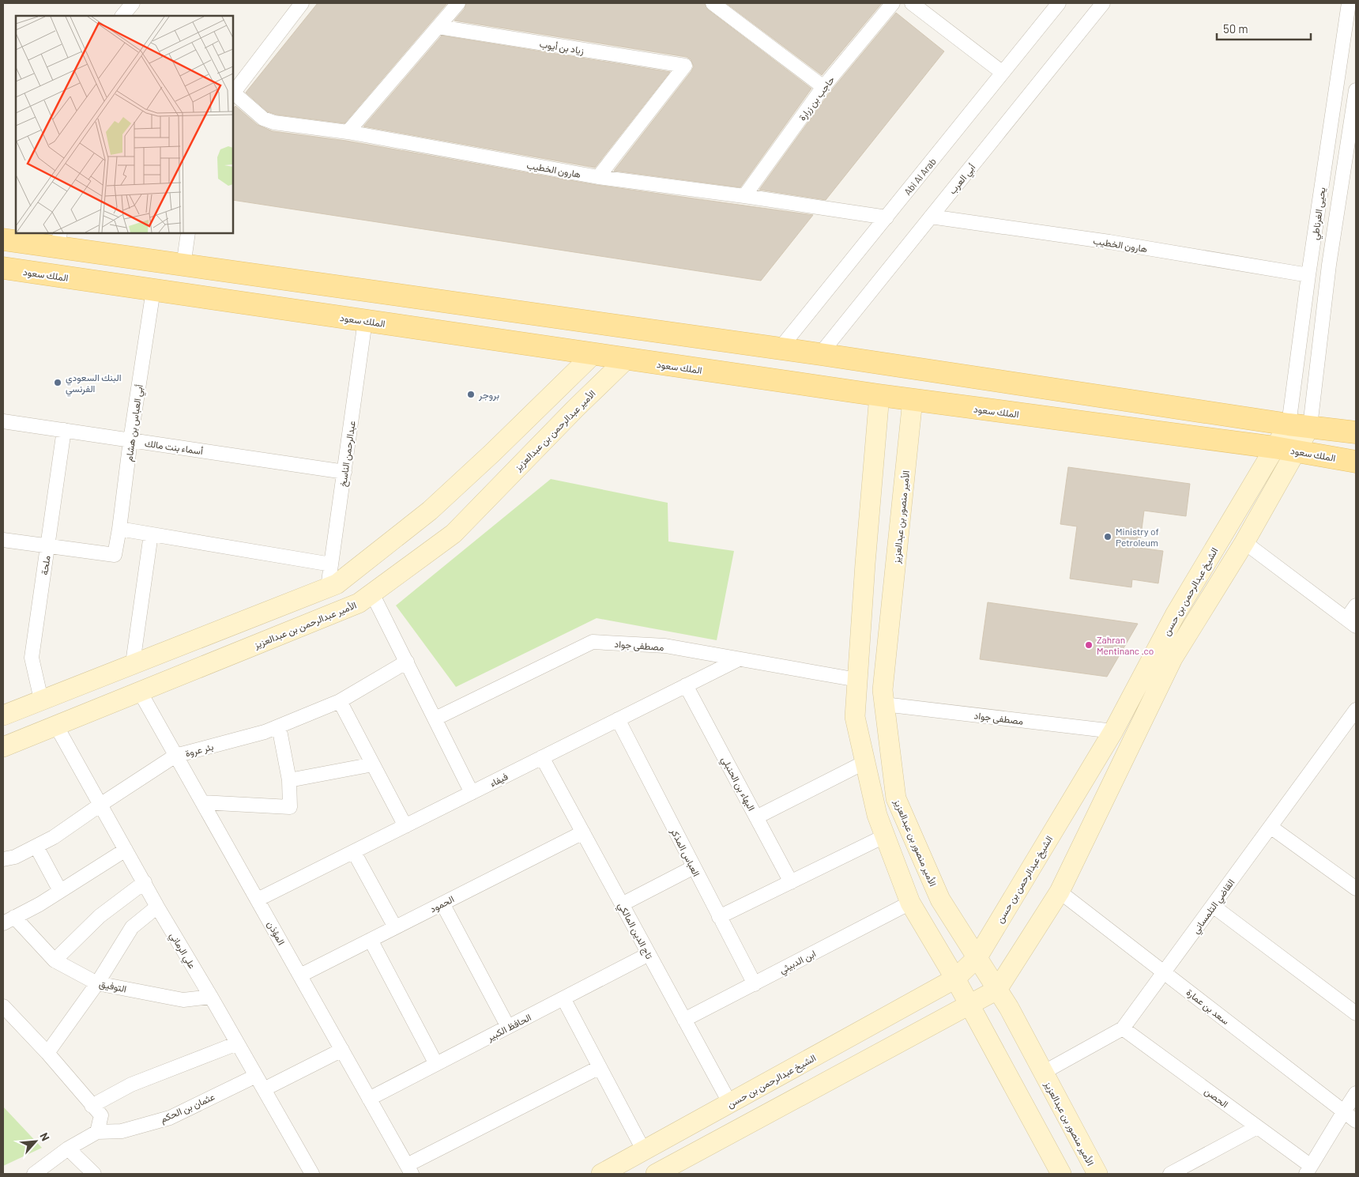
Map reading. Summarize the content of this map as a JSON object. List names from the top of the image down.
{
  "streets": {
    "main road": ["الملك سعود"],
    "street": [
      "زياد بن أيوب",
      "حاجب بن زرارة",
      "هارون الخطيب",
      "Abi Al Arab",
      "أبي العرب",
      "يحيى الغرناطي",
      "أبي العباس بن هشام",
      "الأمير عبدالرحمن بن عبدالعزيز",
      "أسماء بنت مالك",
      "عبدالرحمن الناسخ",
      "الأمير منصور بن عبدالعزيز",
      "ملحة",
      "الشيخ عبدالرحمن بن حسن",
      "مصطفى جواد",
      "بئر عروة",
      "فيفاء",
      "البهاء بن الحنبلي",
      "العباس المذكر",
      "الحمود",
      "القاضي التلمساني",
      "تاج الدين المالكي",
      "المؤذن",
      "علي الرماني",
      "ابن الدبيثي",
      "التوفيق",
      "سعد بن عمارة",
      "الحافظ الكبير",
      "الحصن",
      "عثمان بن الحكم"
    ]
  },
  "crossings": [
    ["زياد بن أيوب", "هارون الخطيب"],
    ["حاجب بن زرارة", "هارون الخطيب"],
    ["هارون الخطيب", "Abi Al Arab"],
    ["هارون الخطيب", "أبي العرب"],
    ["هارون الخطيب", "يحيى الغرناطي"],
    ["يحيى الغرناطي", "الشيخ عبدالرحمن بن حسن"],
    ["الملك سعود", "أبي العباس بن هشام"],
    ["الملك سعود", "الأمير عبدالرحمن بن عبدالعزيز"],
    ["الملك سعود", "عبدالرحمن الناسخ"],
    ["الملك سعود", "الأمير منصور بن عبدالعزيز"],
    ["الملك سعود", "الشيخ عبدالرحمن بن حسن"],
    ["أبي العباس بن هشام", "أسماء بنت مالك"],
    ["أبي العباس بن هشام", "ملحة"],
    ["الأمير عبدالرحمن بن عبدالعزيز", "المؤذن"],
    ["الأمير عبدالرحمن بن عبدالعزيز", "علي الرماني"],
    ["أسماء بنت مالك", "عبدالرحمن الناسخ"],
    ["أسماء بنت مالك", "ملحة"],
    ["الأمير منصور بن عبدالعزيز", "الشيخ عبدالرحمن بن حسن"],
    ["الأمير منصور بن عبدالعزيز", "مصطفى جواد"],
    ["الأمير منصور بن عبدالعزيز", "القاضي التلمساني"],
    ["الشيخ عبدالرحمن بن حسن", "مصطفى جواد"],
    ["الشيخ عبدالرحمن بن حسن", "تاج الدين المالكي"],
    ["الشيخ عبدالرحمن بن حسن", "سعد بن عمارة"],
    ["مصطفى جواد", "فيفاء"],
    ["بئر عروة", "المؤذن"],
    ["بئر عروة", "علي الرماني"],
    ["فيفاء", "البهاء بن الحنبلي"],
    ["فيفاء", "العباس المذكر"],
    ["فيفاء", "تاج الدين المالكي"],
    ["فيفاء", "المؤذن"],
    ["العباس المذكر", "ابن الدبيثي"],
    ["الحمود", "تاج الدين المالكي"],
    ["الحمود", "المؤذن"],
    ["القاضي التلمساني", "سعد بن عمارة"],
    ["القاضي التلمساني", "الحصن"],
    ["تاج الدين المالكي", "ابن الدبيثي"],
    ["تاج الدين المالكي", "الحافظ الكبير"],
    ["المؤذن", "الحافظ الكبير"],
    ["علي الرماني", "التوفيق"],
    ["علي الرماني", "عثمان بن الحكم"]
  ],
  "places": [
    "البنك السعودي الفرنسي",
    "بروجر",
    "Ministry of Petroleum",
    "Zahran Mentinanc .co"
  ],
  "scale_bar": "50 m",
  "north": "top right"
}
